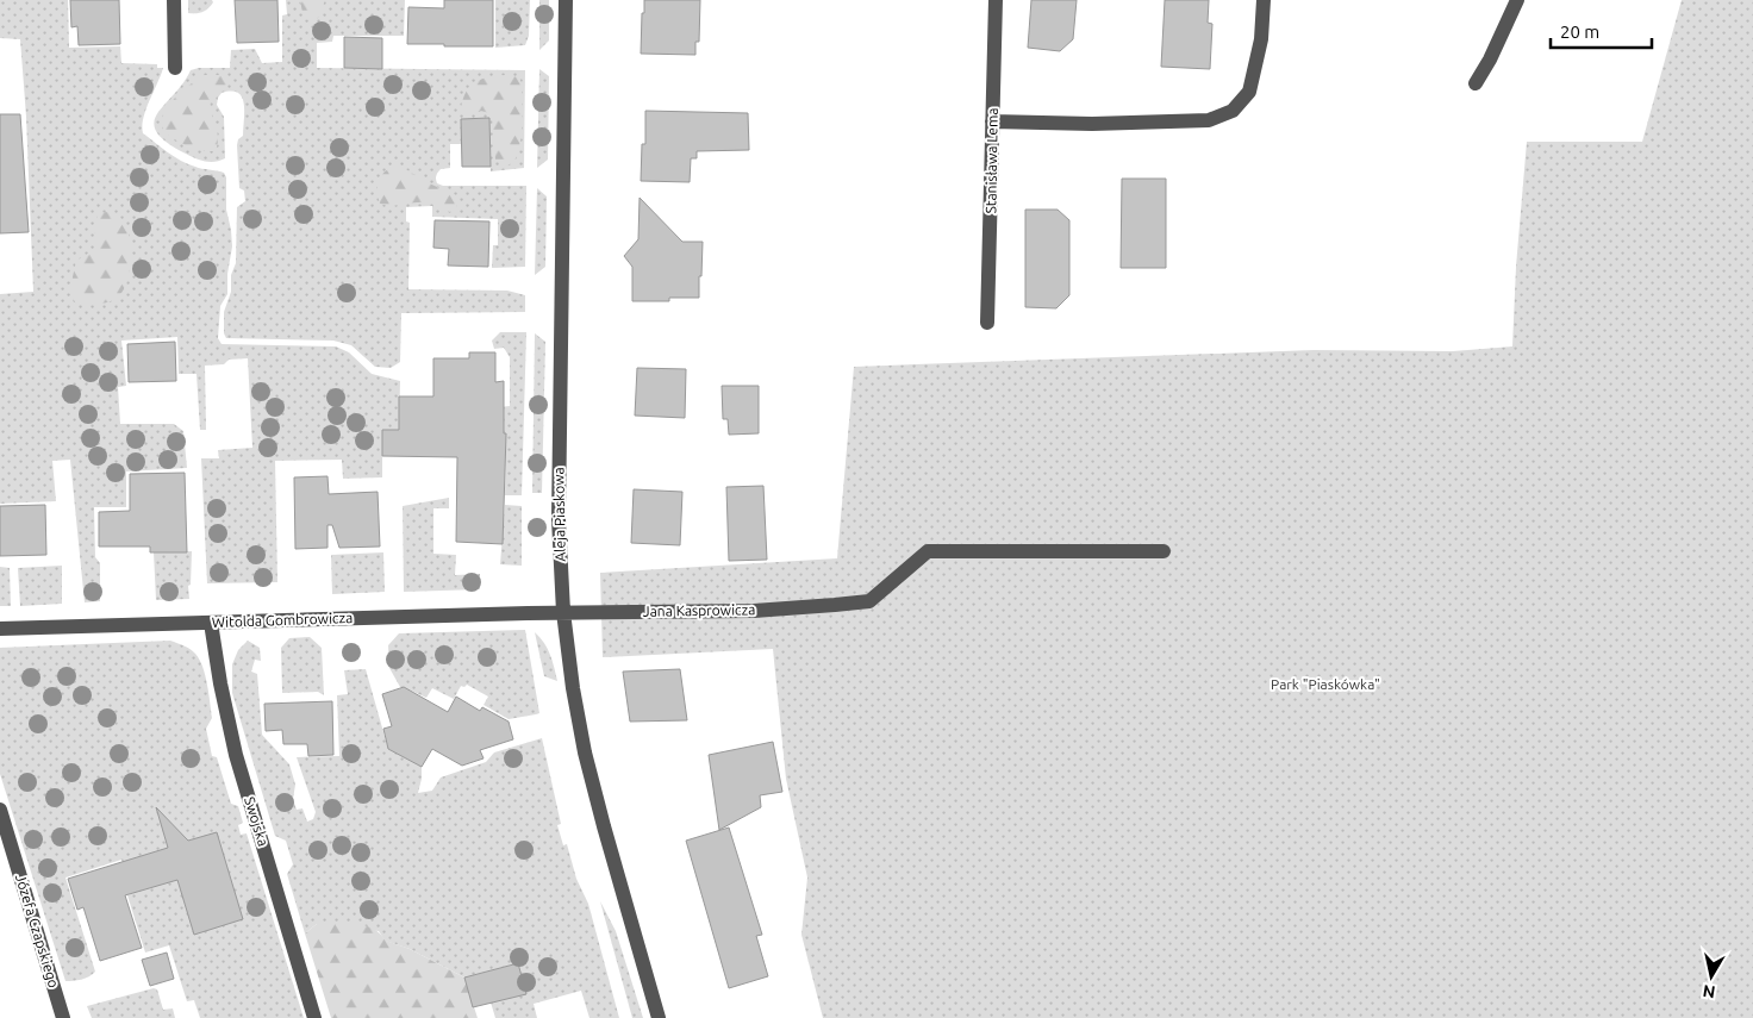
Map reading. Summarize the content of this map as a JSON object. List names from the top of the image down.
{
  "streets": {
    "street": [
      "Stanisława Lema",
      "Aleja Piaskowa",
      "Jana Kasprowicza",
      "Witolda Gombrowicza",
      "Swojska",
      "Józefa Czapskiego"
    ]
  },
  "crossings": [
    ["Aleja Piaskowa", "Jana Kasprowicza"],
    ["Aleja Piaskowa", "Witolda Gombrowicza"],
    ["Jana Kasprowicza", "Witolda Gombrowicza"],
    ["Witolda Gombrowicza", "Swojska"]
  ],
  "parks": ["Park \"Piaskówka\""],
  "scale_bar": "20 m",
  "north": "bottom"
}
